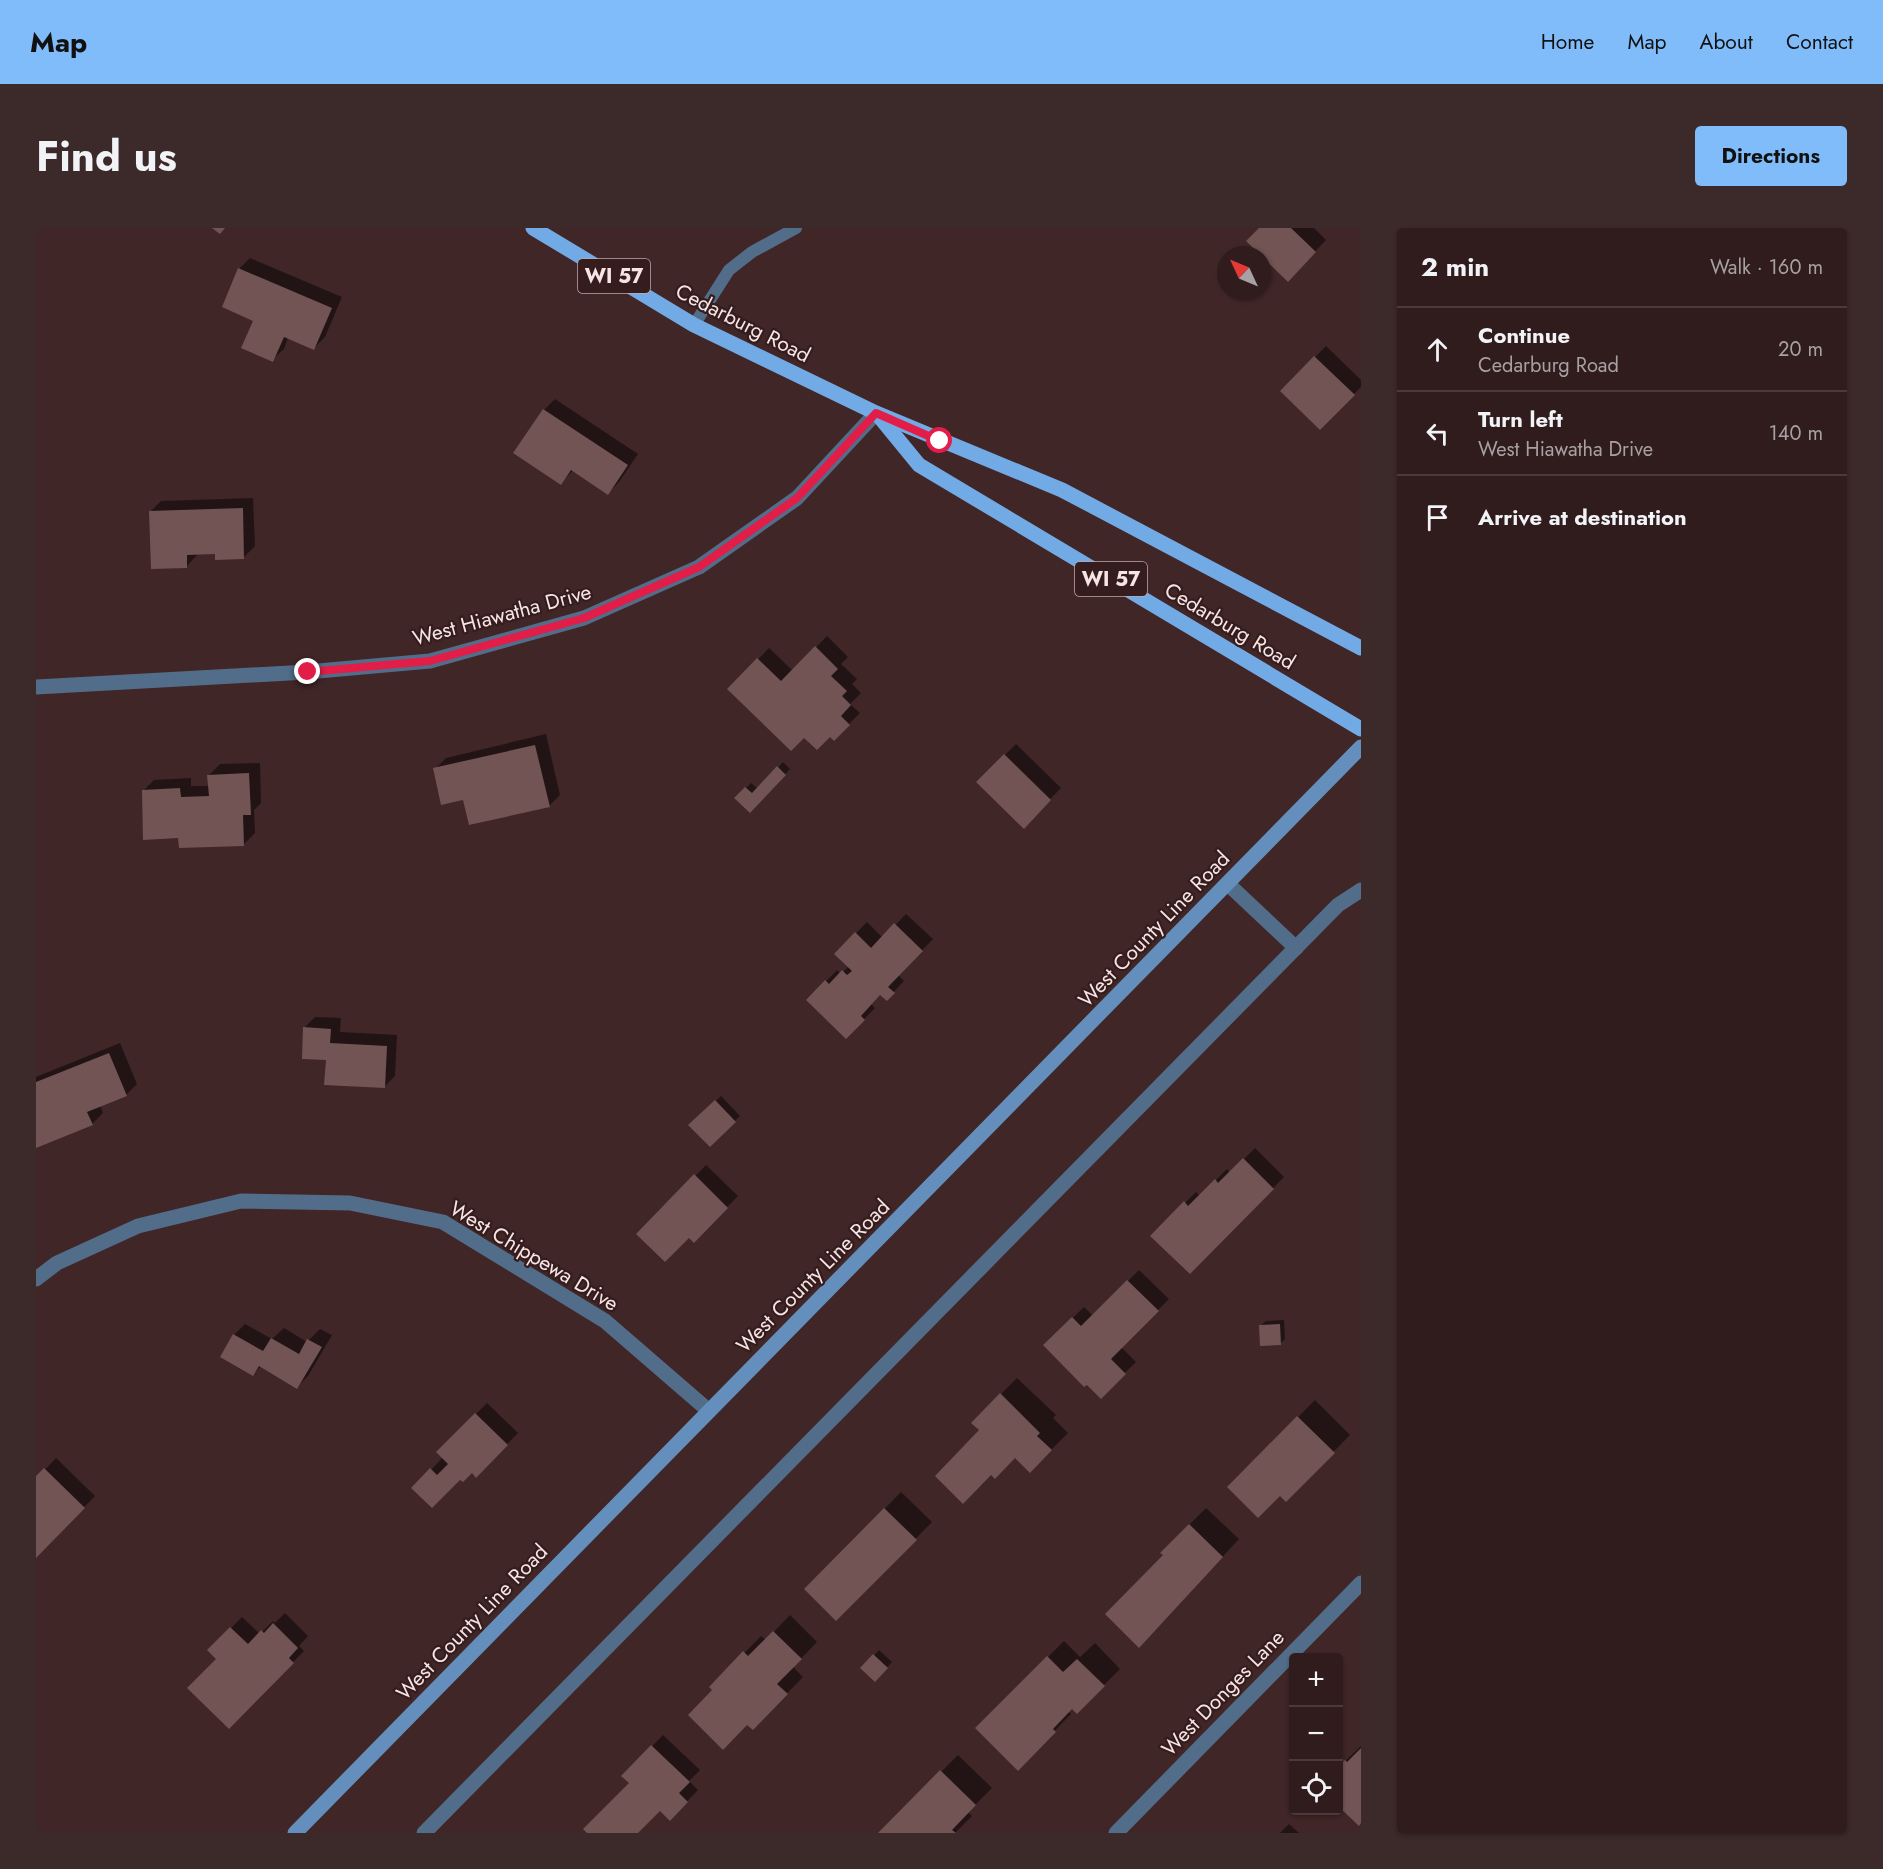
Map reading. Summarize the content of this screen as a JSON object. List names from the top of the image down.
{
  "streets": {
    "main road": ["WI 57", "Cedarburg Road"],
    "street": [
      "West Hiawatha Drive",
      "West County Line Road",
      "West Chippewa Drive",
      "West Donges Lane"
    ]
  },
  "crossings": [
    ["Cedarburg Road", "West Hiawatha Drive"],
    ["West County Line Road", "West Chippewa Drive"]
  ],
  "north": "top left",
  "page": {
    "header": "Map",
    "nav": [
      "Home",
      "Map",
      "About",
      "Contact"
    ],
    "title": "Find us",
    "buttons": "Directions",
    "heading": ["2 min", "Walk · 160 m"],
    "list": [
      ["Continue", "Cedarburg Road", "20 m"],
      ["Turn left", "West Hiawatha Drive", "140 m"],
      "Arrive at destination"
    ],
    "map_buttons": ["+", "−"]
  }
}
